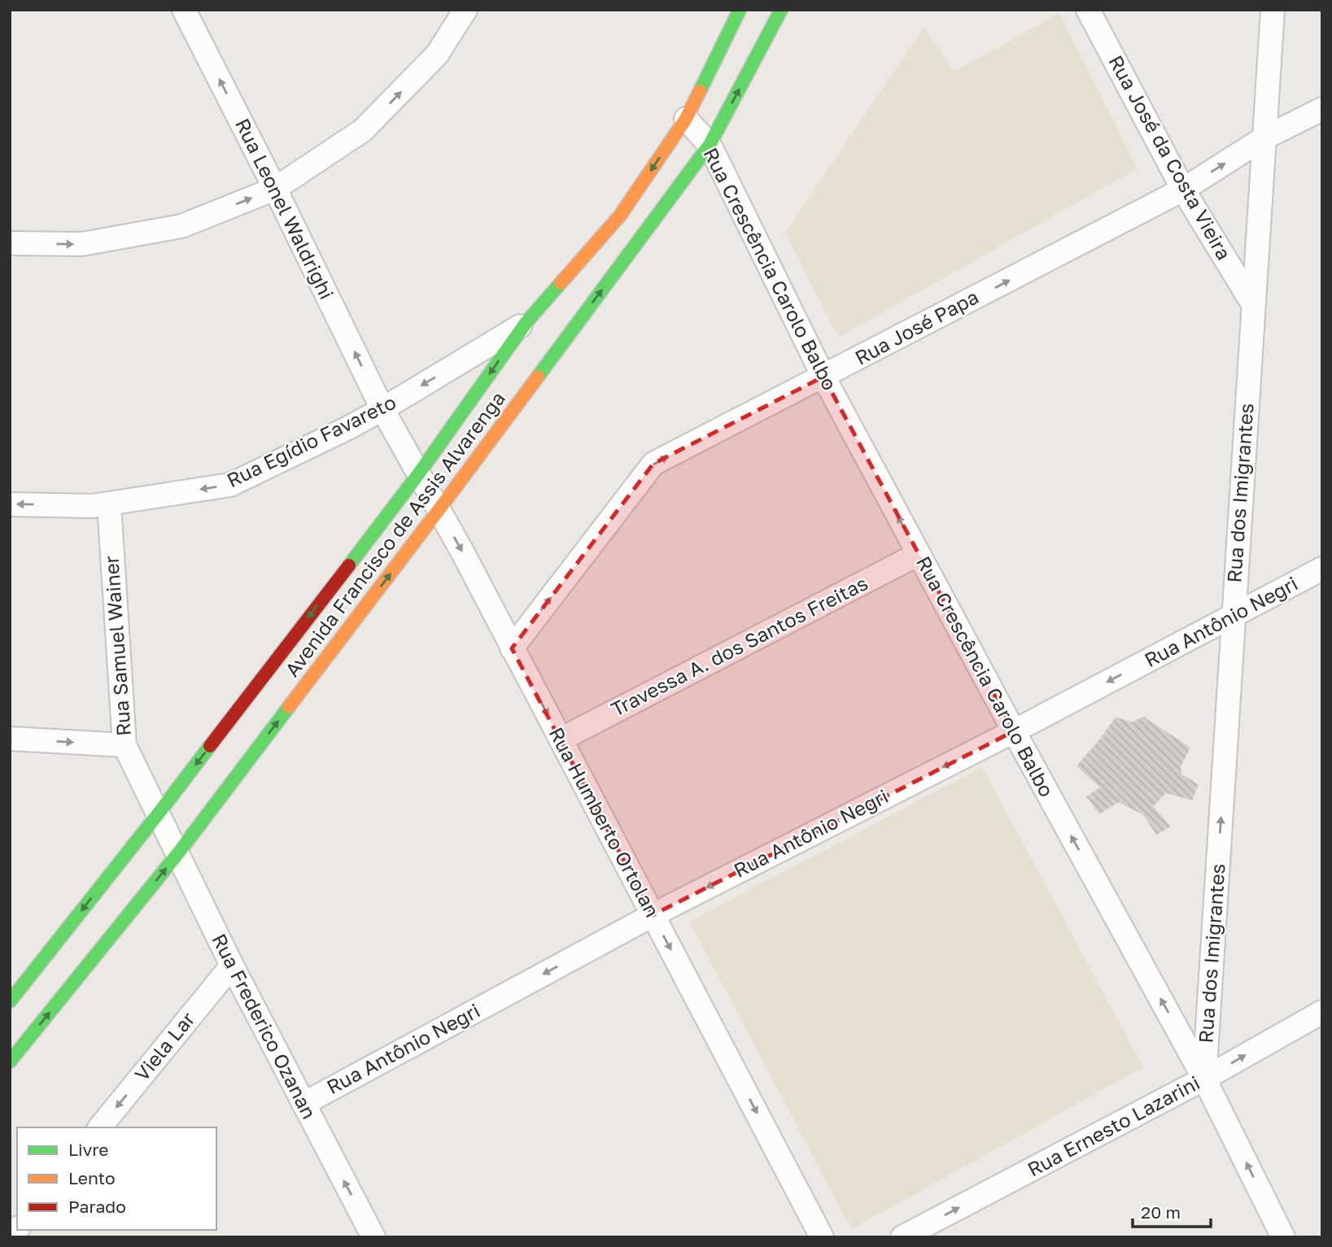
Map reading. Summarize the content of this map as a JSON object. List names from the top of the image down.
{
  "streets": {
    "main road": ["Avenida Francisco de Assis Alvarenga"],
    "street": [
      "Rua José da Costa Vieira",
      "Rua Leonel Waldrighi",
      "Rua Crescência Carolo Balbo",
      "Rua José Papa",
      "Rua Egídio Favareto",
      "Rua dos Imigrantes",
      "Rua Antônio Negri",
      "Rua Samuel Wainer",
      "Travessa A. dos Santos Freitas",
      "Rua Humberto Ortolan",
      "Rua Frederico Ozanan",
      "Viela Lar",
      "Rua Ernesto Lazarini"
    ]
  },
  "crossings": [
    ["Rua José da Costa Vieira", "Rua José Papa"],
    ["Rua José da Costa Vieira", "Rua dos Imigrantes"],
    ["Rua Leonel Waldrighi", "Rua Egídio Favareto"],
    ["Rua Leonel Waldrighi", "Rua Humberto Ortolan"],
    ["Rua Crescência Carolo Balbo", "Rua José Papa"],
    ["Rua Crescência Carolo Balbo", "Rua dos Imigrantes"],
    ["Rua Crescência Carolo Balbo", "Avenida Francisco de Assis Alvarenga"],
    ["Rua Crescência Carolo Balbo", "Rua Antônio Negri"],
    ["Rua Crescência Carolo Balbo", "Travessa A. dos Santos Freitas"],
    ["Rua Crescência Carolo Balbo", "Rua Ernesto Lazarini"],
    ["Rua José Papa", "Rua dos Imigrantes"],
    ["Rua José Papa", "Rua Humberto Ortolan"],
    ["Rua Egídio Favareto", "Avenida Francisco de Assis Alvarenga"],
    ["Rua Egídio Favareto", "Rua Samuel Wainer"],
    ["Rua Egídio Favareto", "Rua Humberto Ortolan"],
    ["Rua dos Imigrantes", "Rua Antônio Negri"],
    ["Rua dos Imigrantes", "Rua Ernesto Lazarini"],
    ["Avenida Francisco de Assis Alvarenga", "Rua Samuel Wainer"],
    ["Avenida Francisco de Assis Alvarenga", "Rua Humberto Ortolan"],
    ["Avenida Francisco de Assis Alvarenga", "Rua Frederico Ozanan"],
    ["Rua Antônio Negri", "Rua Humberto Ortolan"],
    ["Rua Antônio Negri", "Rua Frederico Ozanan"],
    ["Rua Samuel Wainer", "Rua Frederico Ozanan"],
    ["Travessa A. dos Santos Freitas", "Rua Humberto Ortolan"],
    ["Rua Frederico Ozanan", "Viela Lar"]
  ],
  "one_way": [
    "Rua Leonel Waldrighi",
    "Rua Crescência Carolo Balbo",
    "Rua José Papa",
    "Rua Egídio Favareto",
    "Rua dos Imigrantes",
    "Rua Antônio Negri",
    "Rua Humberto Ortolan",
    "Viela Lar",
    "Rua Ernesto Lazarini"
  ],
  "legend": ["Livre", "Lento", "Parado"],
  "scale_bar": "20 m"
}
